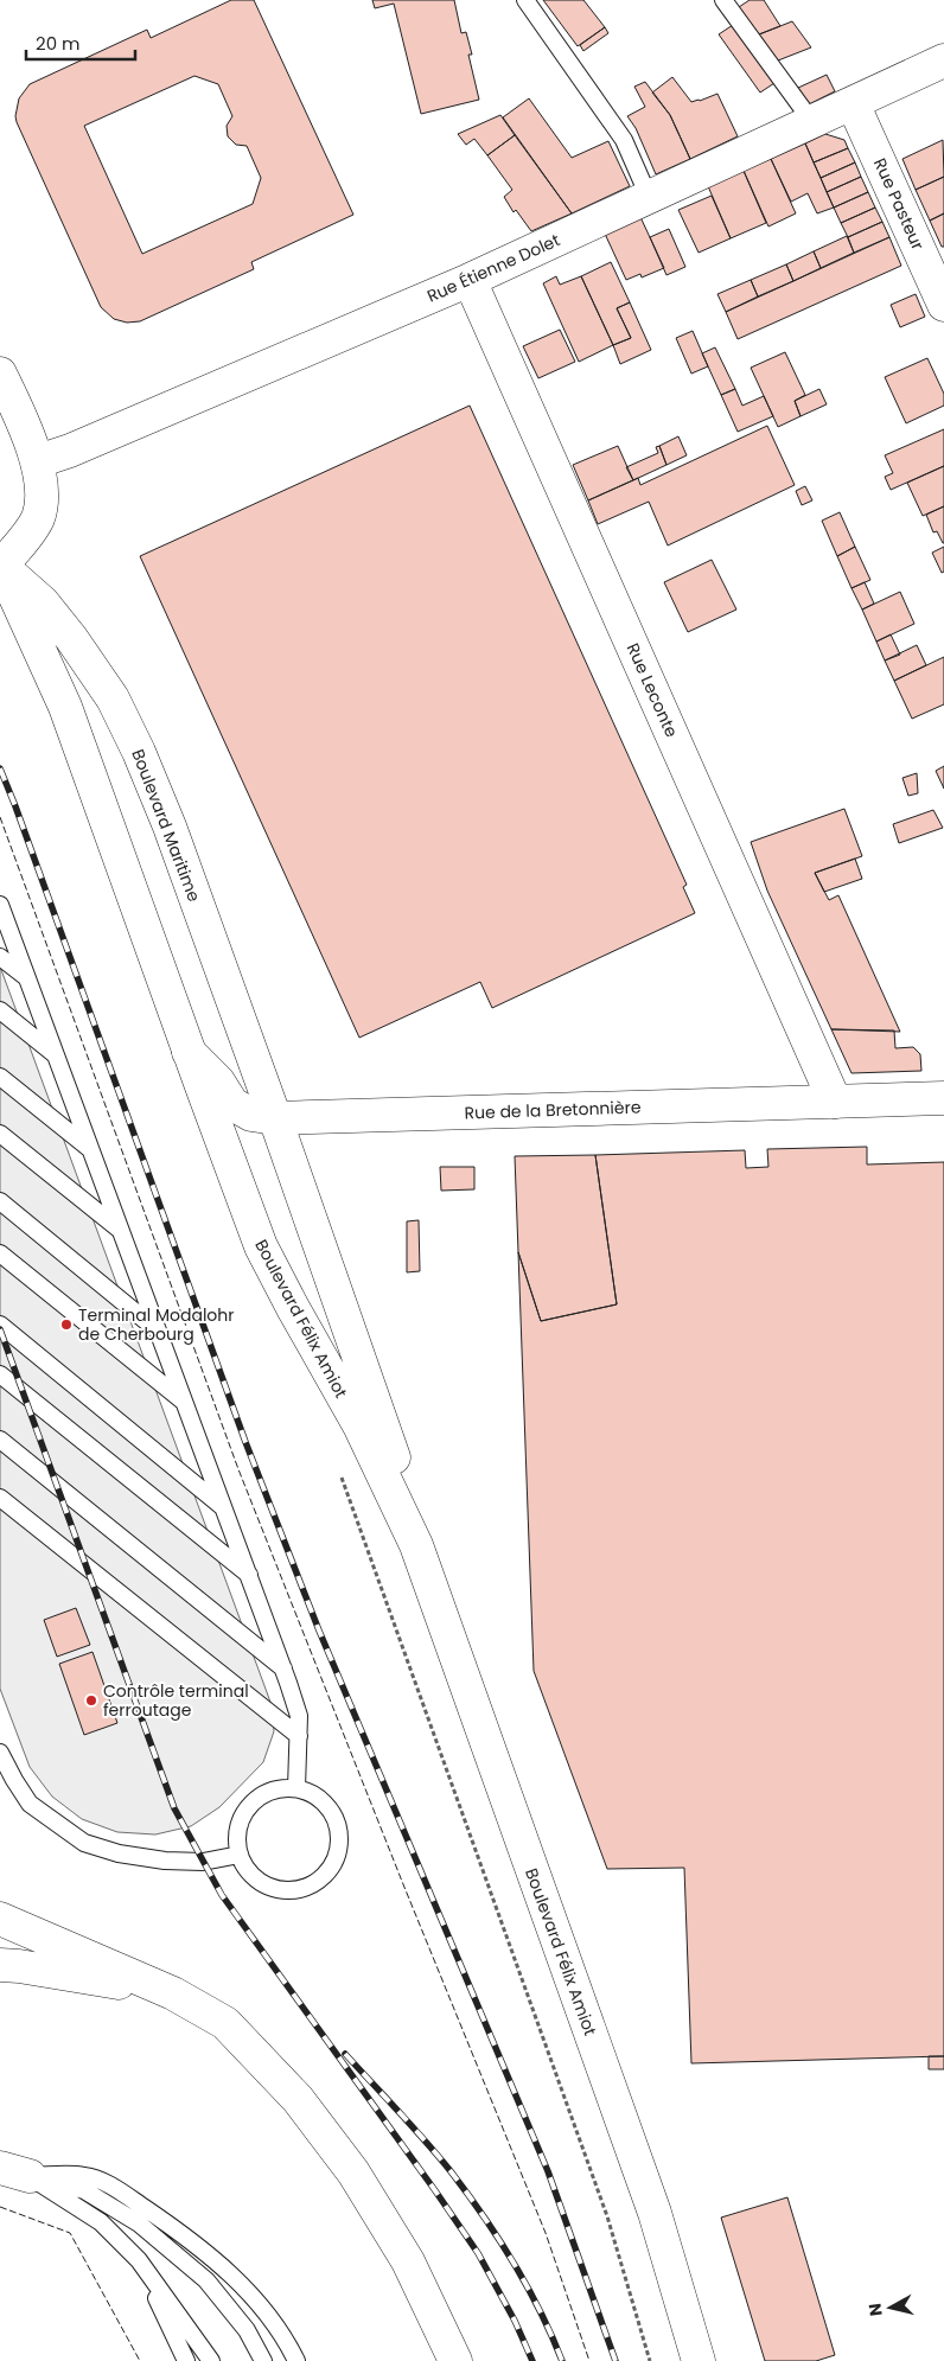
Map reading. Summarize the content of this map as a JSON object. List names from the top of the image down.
{
  "streets": {
    "street": [
      "Rue Pasteur",
      "Rue Étienne Dolet",
      "Rue Leconte",
      "Boulevard Maritime",
      "Rue de la Bretonnière",
      "Boulevard Félix Amiot"
    ]
  },
  "crossings": [
    ["Rue Pasteur", "Rue Étienne Dolet"],
    ["Rue Étienne Dolet", "Rue Leconte"],
    ["Rue Leconte", "Rue de la Bretonnière"],
    ["Boulevard Maritime", "Rue de la Bretonnière"],
    ["Boulevard Maritime", "Boulevard Félix Amiot"],
    ["Rue de la Bretonnière", "Boulevard Félix Amiot"]
  ],
  "places": ["Terminal Modalohr de Cherbourg", "Contrôle terminal ferroutage"],
  "scale_bar": "20 m",
  "north": "left"
}
